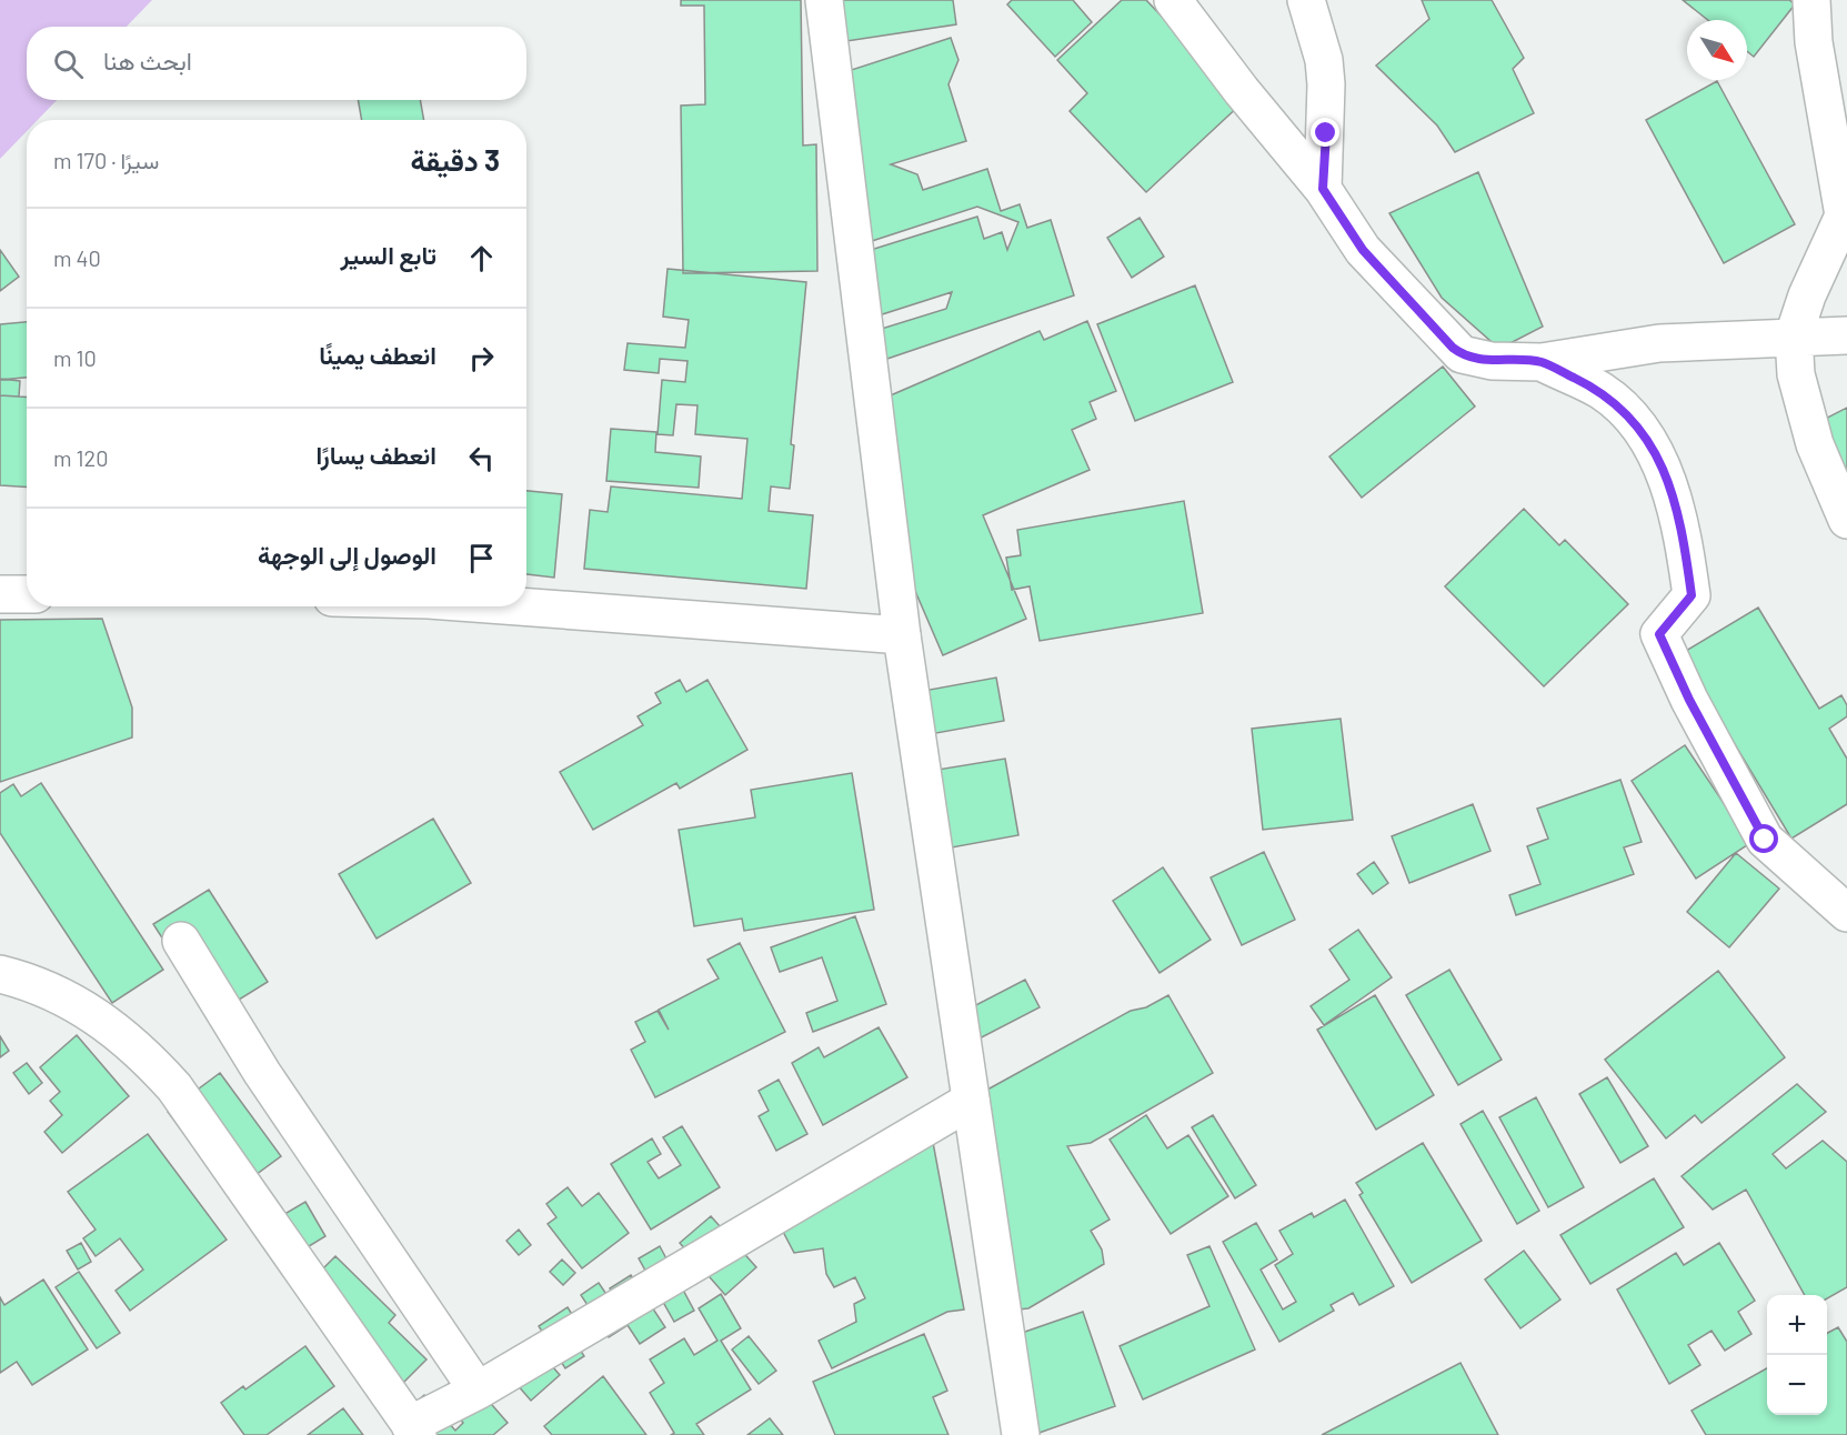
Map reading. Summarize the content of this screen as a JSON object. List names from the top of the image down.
{
  "north": "bottom right",
  "page": {
    "search": "ابحث هنا",
    "heading": ["3 دقيقة", "سيرًا · 170 m"],
    "list": [
      ["تابع السير", "40 m"],
      ["انعطف يمينًا", "10 m"],
      ["انعطف يسارًا", "120 m"],
      "الوصول إلى الوجهة"
    ],
    "map_buttons": ["+", "−"]
  }
}
